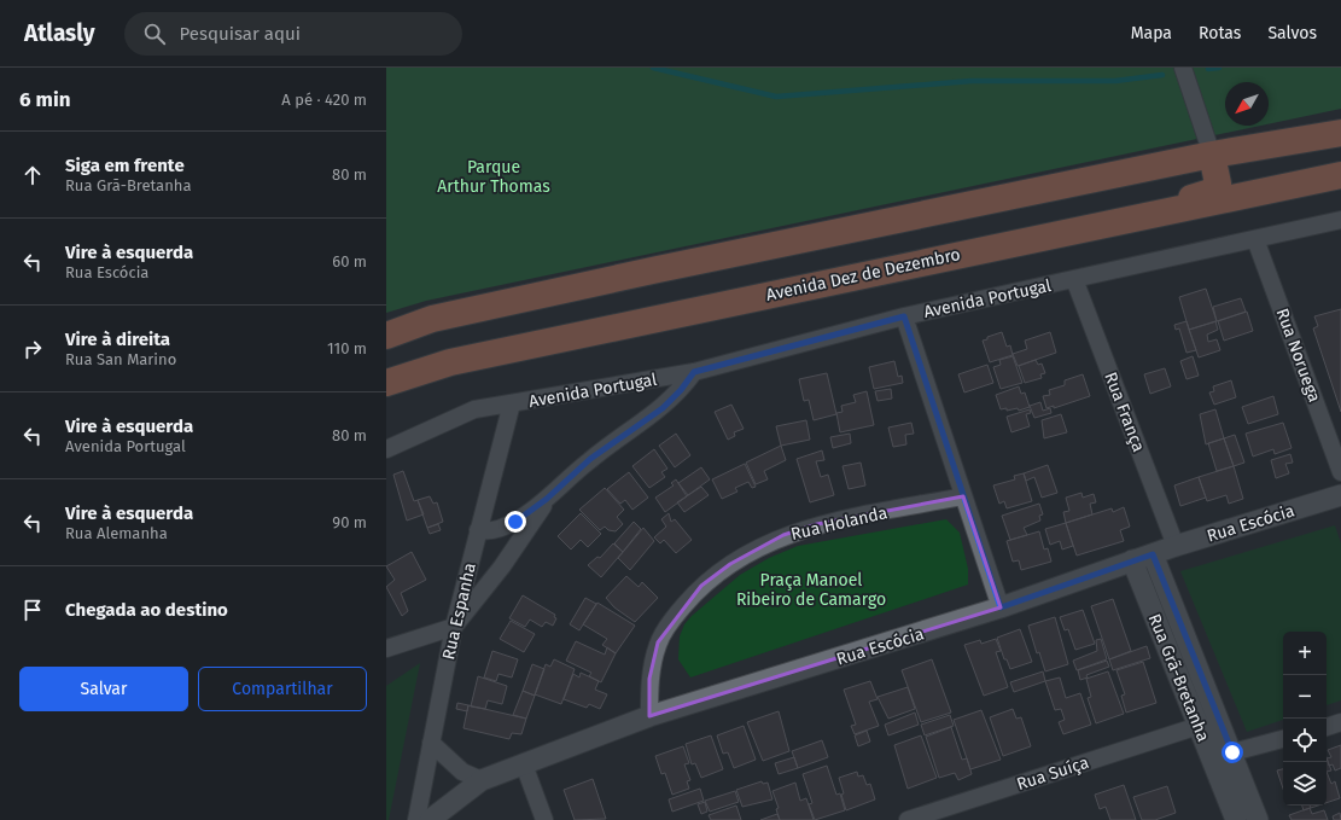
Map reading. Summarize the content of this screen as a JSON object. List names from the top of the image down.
{
  "streets": {
    "highway": ["Avenida Dez de Dezembro"],
    "street": [
      "Avenida Portugal",
      "Rua Noruega",
      "Rua França",
      "Rua Holanda",
      "Rua Escócia",
      "Rua Espanha",
      "Rua Grã-Bretanha",
      "Rua Suíça"
    ]
  },
  "crossings": [
    ["Avenida Portugal", "Rua Noruega"],
    ["Avenida Portugal", "Rua França"],
    ["Avenida Portugal", "Rua Espanha"],
    ["Rua França", "Rua Escócia"],
    ["Rua Holanda", "Rua Escócia"],
    ["Rua Escócia", "Rua Grã-Bretanha"],
    ["Rua Grã-Bretanha", "Rua Suíça"]
  ],
  "parks": ["Parque Arthur Thomas", "Praça Manoel Ribeiro de Camargo"],
  "north": "bottom left",
  "page": {
    "header": "Atlasly",
    "search": "Pesquisar aqui",
    "nav": ["Mapa", "Rotas", "Salvos"],
    "heading": ["6 min", "A pé · 420 m"],
    "list": [
      ["Siga em frente", "Rua Grã-Bretanha", "80 m"],
      ["Vire à esquerda", "Rua Escócia", "60 m"],
      ["Vire à direita", "Rua San Marino", "110 m"],
      ["Vire à esquerda", "Avenida Portugal", "80 m"],
      ["Vire à esquerda", "Rua Alemanha", "90 m"],
      "Chegada ao destino"
    ],
    "map_buttons": ["+", "−"],
    "buttons": ["Salvar", "Compartilhar"]
  }
}
